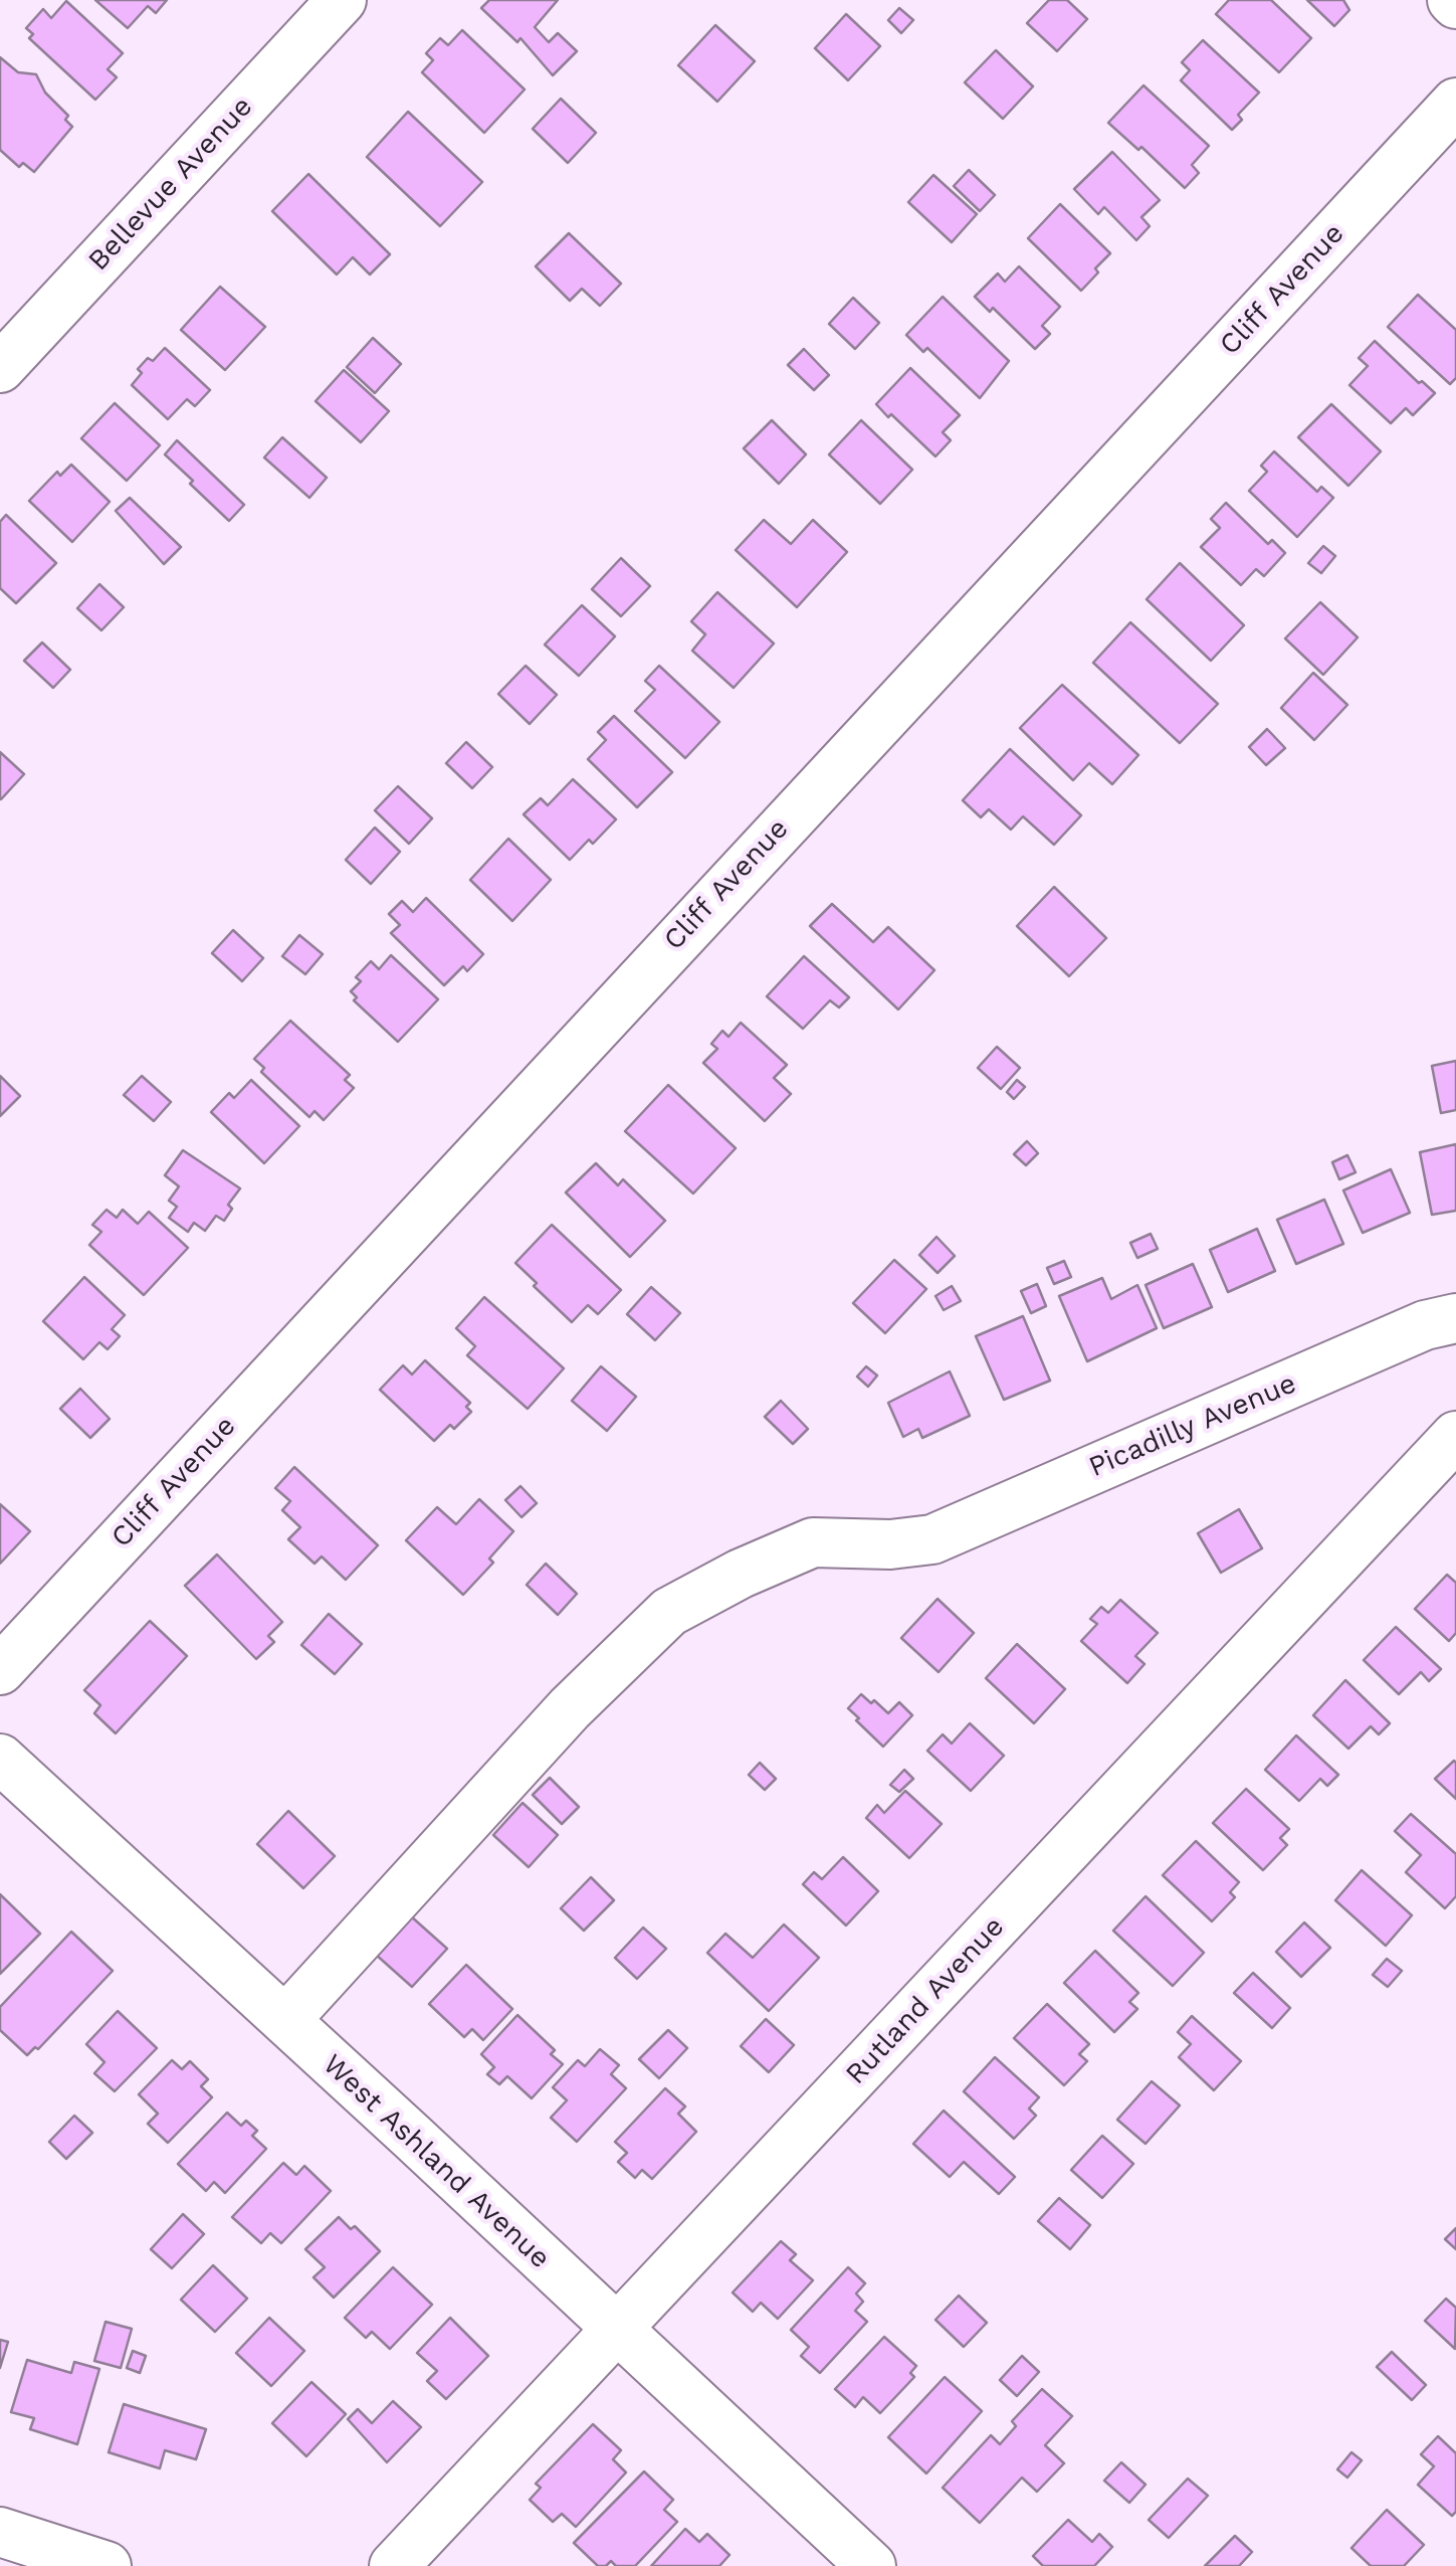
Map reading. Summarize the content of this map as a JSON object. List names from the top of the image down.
{
  "streets": {
    "street": [
      "Bellevue Avenue",
      "Cliff Avenue",
      "Picadilly Avenue",
      "Rutland Avenue",
      "West Ashland Avenue"
    ]
  },
  "crossings": [
    ["Picadilly Avenue", "West Ashland Avenue"],
    ["Rutland Avenue", "West Ashland Avenue"]
  ]
}
